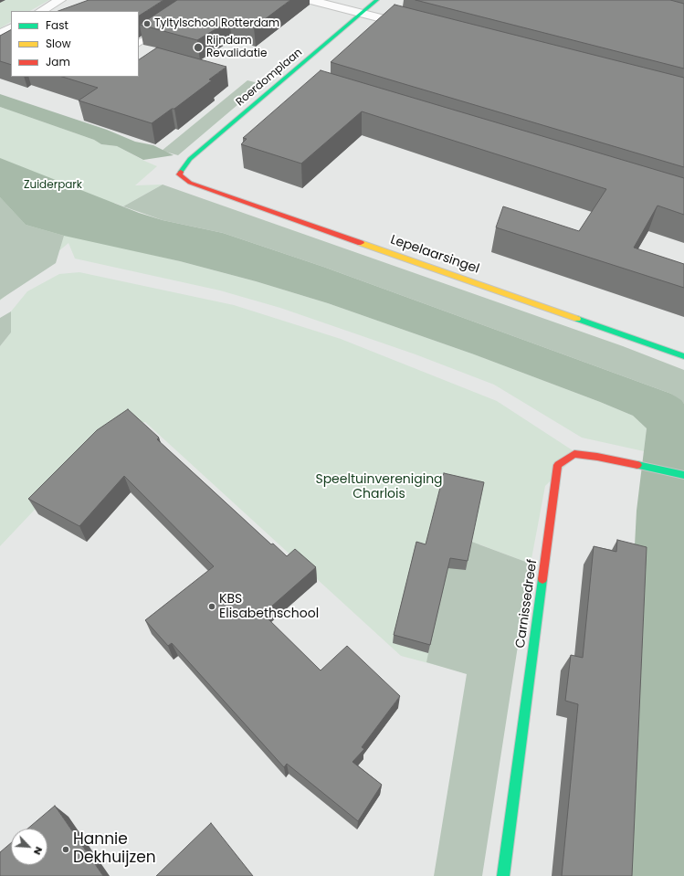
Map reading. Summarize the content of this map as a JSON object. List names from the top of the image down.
{
  "streets": {
    "street": ["Roerdomplaan", "Lepelaarsingel", "Carnissedreef"]
  },
  "crossings": [
    ["Roerdomplaan", "Lepelaarsingel"]
  ],
  "parks": ["Zuiderpark", "Speeltuinvereniging Charlois"],
  "places": [
    "Tyltylschool Rotterdam",
    "Rijndam Revalidatie",
    "KBS Elisabethschool",
    "Hannie Dekhuijzen"
  ],
  "legend": ["Fast", "Slow", "Jam"],
  "north": "bottom right"
}
